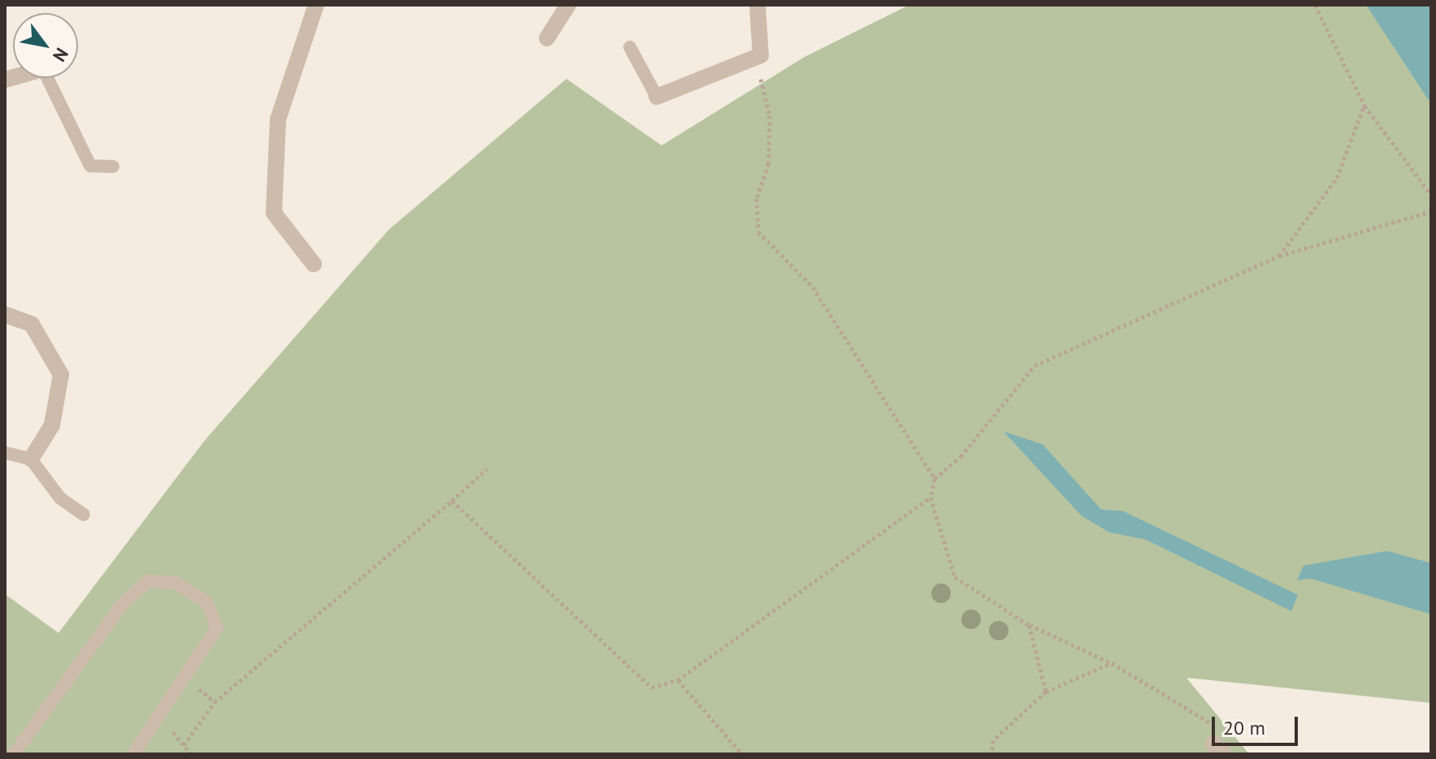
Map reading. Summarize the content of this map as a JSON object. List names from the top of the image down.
{
  "scale_bar": "20 m",
  "north": "bottom right"
}
